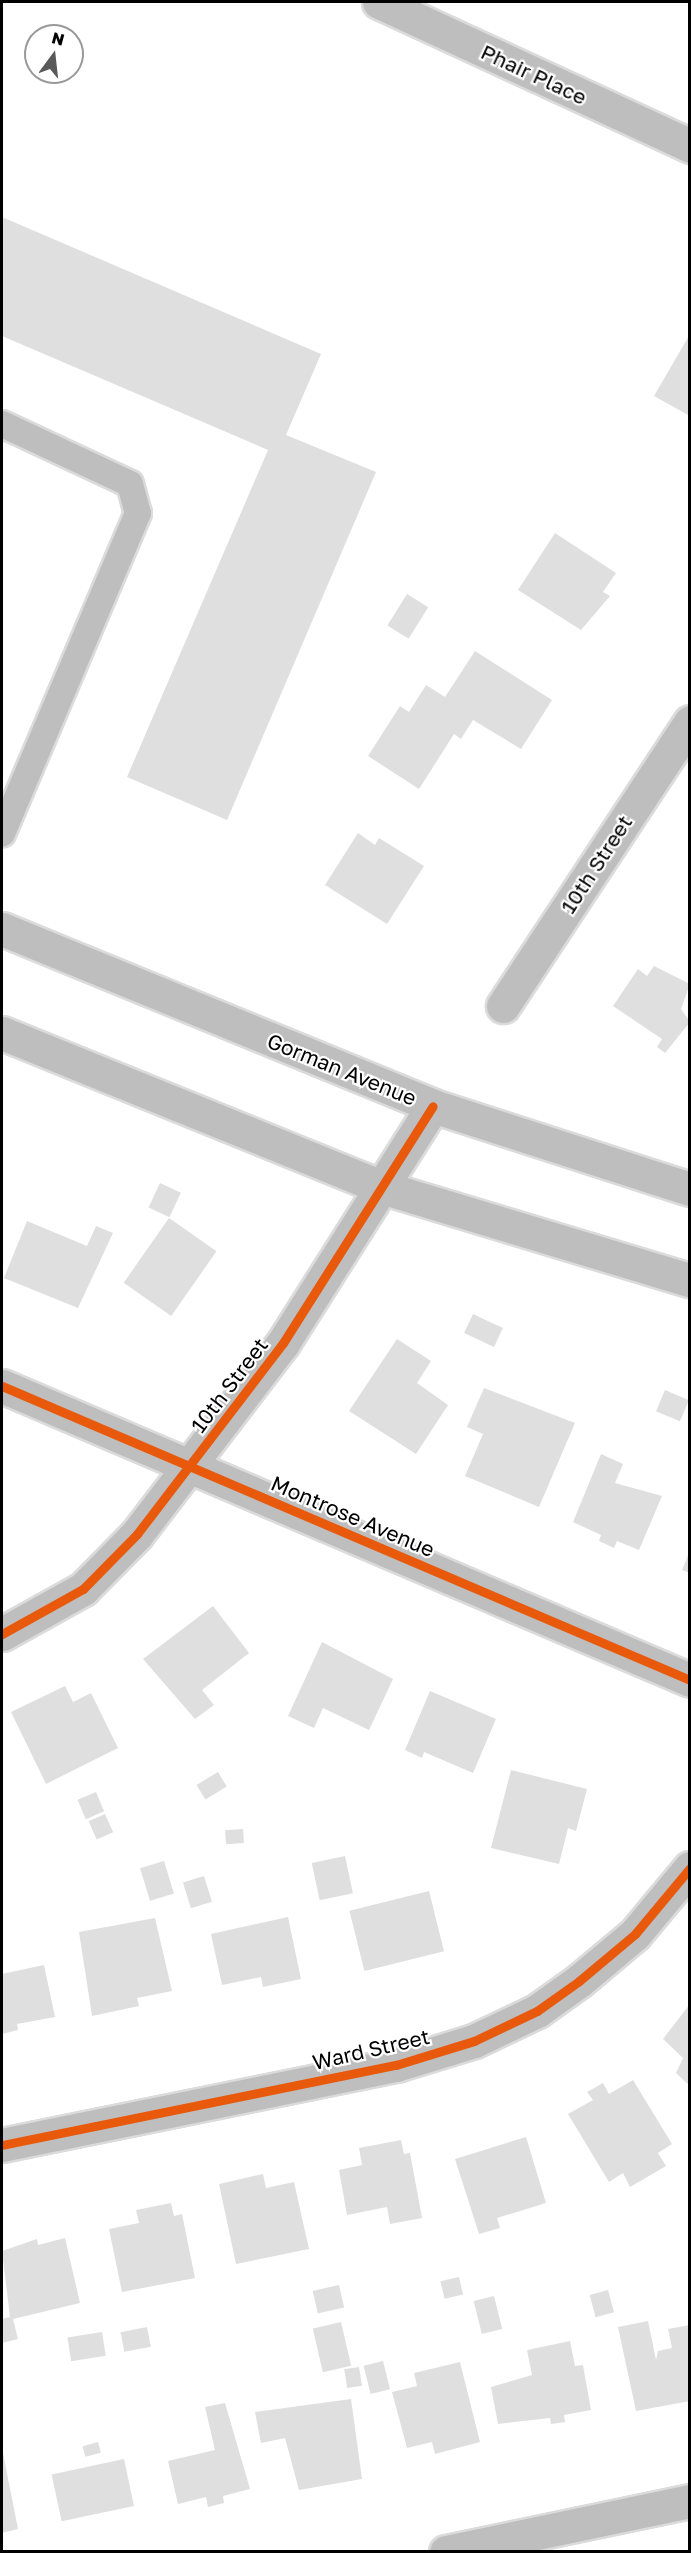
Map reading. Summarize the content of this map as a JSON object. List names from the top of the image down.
{
  "streets": {
    "street": [
      "Phair Place",
      "10th Street",
      "Gorman Avenue",
      "Montrose Avenue",
      "Ward Street"
    ]
  },
  "crossings": [
    ["10th Street", "Gorman Avenue"],
    ["10th Street", "Montrose Avenue"]
  ],
  "north": "top"
}
